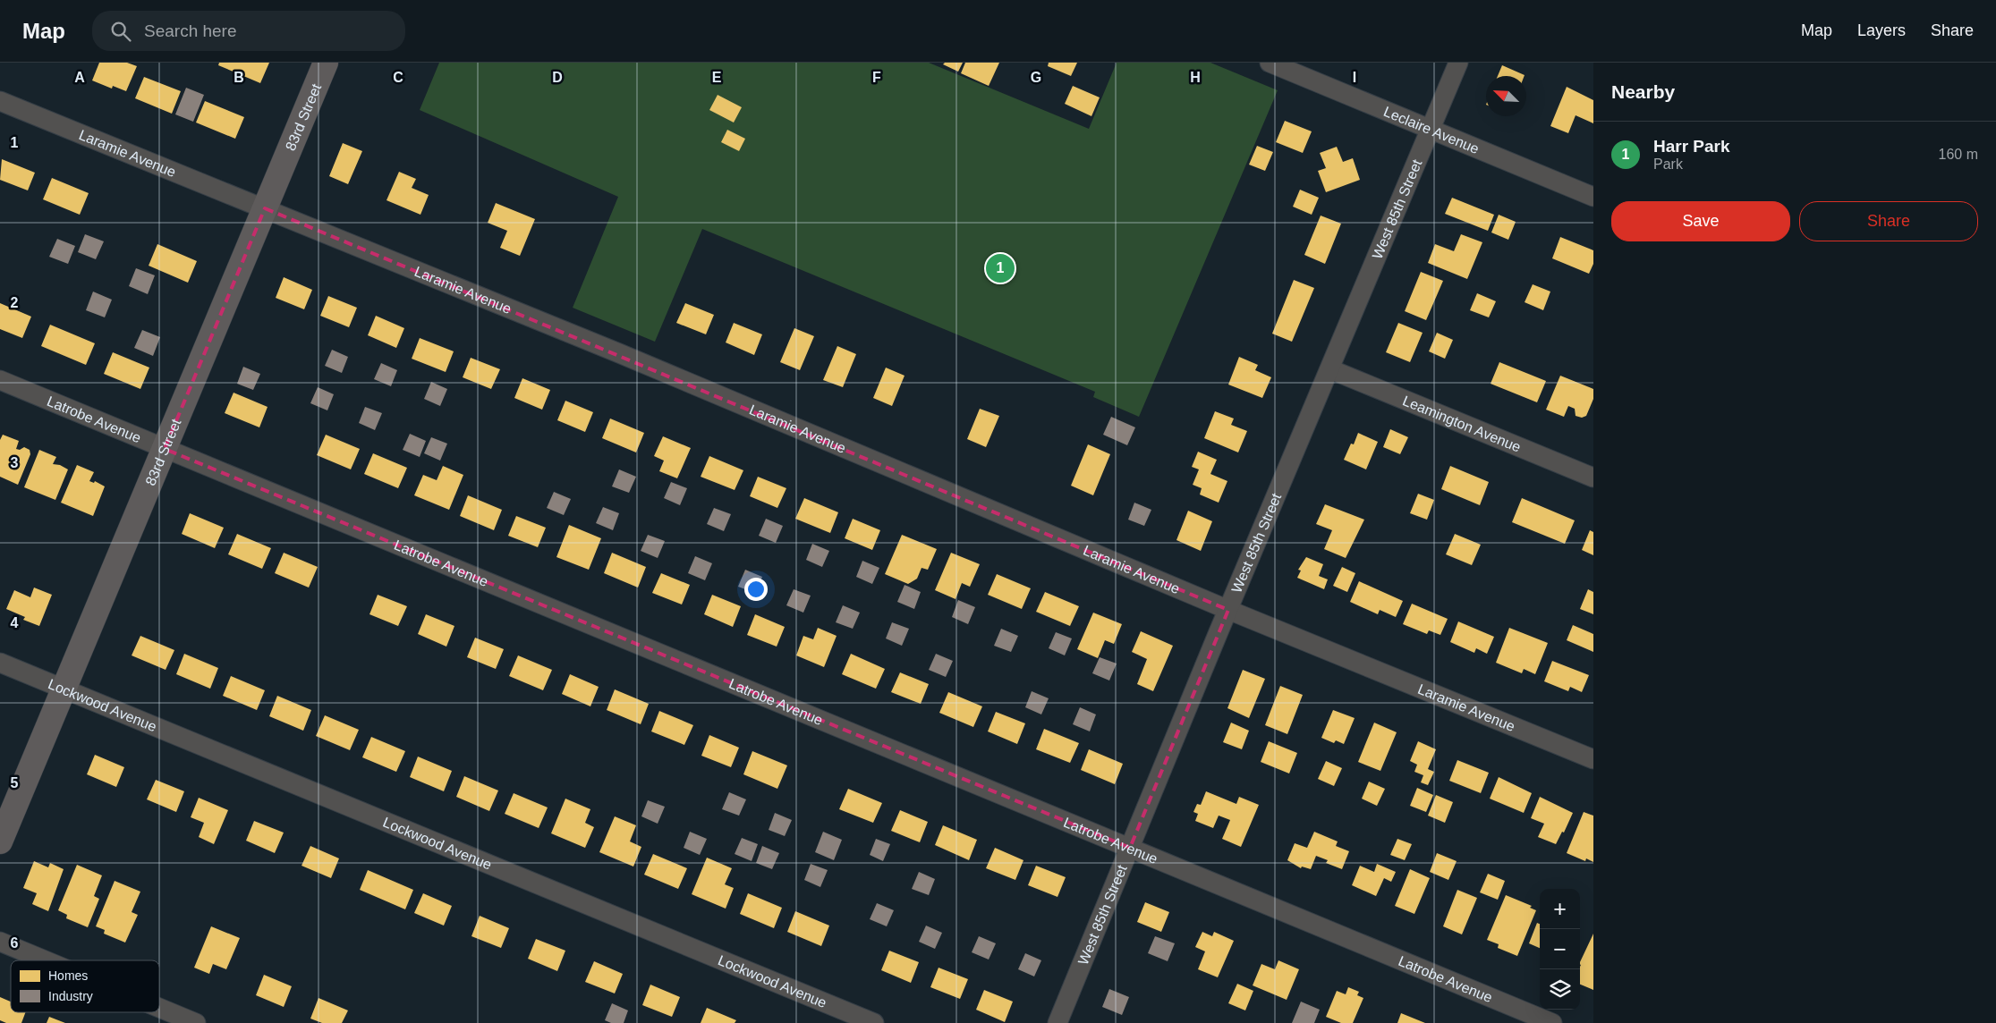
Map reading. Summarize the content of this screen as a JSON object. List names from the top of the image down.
{
  "streets": {
    "street": [
      "83rd Street",
      "Leclaire Avenue",
      "Laramie Avenue",
      "West 85th Street",
      "Latrobe Avenue",
      "Leamington Avenue",
      "Lockwood Avenue"
    ]
  },
  "crossings": [
    ["83rd Street", "Laramie Avenue"],
    ["83rd Street", "Latrobe Avenue"],
    ["83rd Street", "Lockwood Avenue"],
    ["Leclaire Avenue", "West 85th Street"],
    ["Laramie Avenue", "West 85th Street"],
    ["West 85th Street", "Latrobe Avenue"],
    ["West 85th Street", "Leamington Avenue"]
  ],
  "legend": ["Homes", "Industry"],
  "north": "top left",
  "page": {
    "header": "Map",
    "search": "Search here",
    "nav": ["Map", "Layers", "Share"],
    "heading": "Nearby",
    "list": [
      {
        "mark": "1",
        "name": "Harr Park",
        "note": "Park",
        "value": "160 m"
      }
    ],
    "buttons": ["Save", "Share"],
    "pins": "1",
    "map_buttons": ["+", "−"]
  },
  "grid": {
    "columns": [
      "A",
      "B",
      "C",
      "D",
      "E",
      "F",
      "G",
      "H",
      "I"
    ],
    "rows": [
      "1",
      "2",
      "3",
      "4",
      "5",
      "6"
    ]
  }
}
